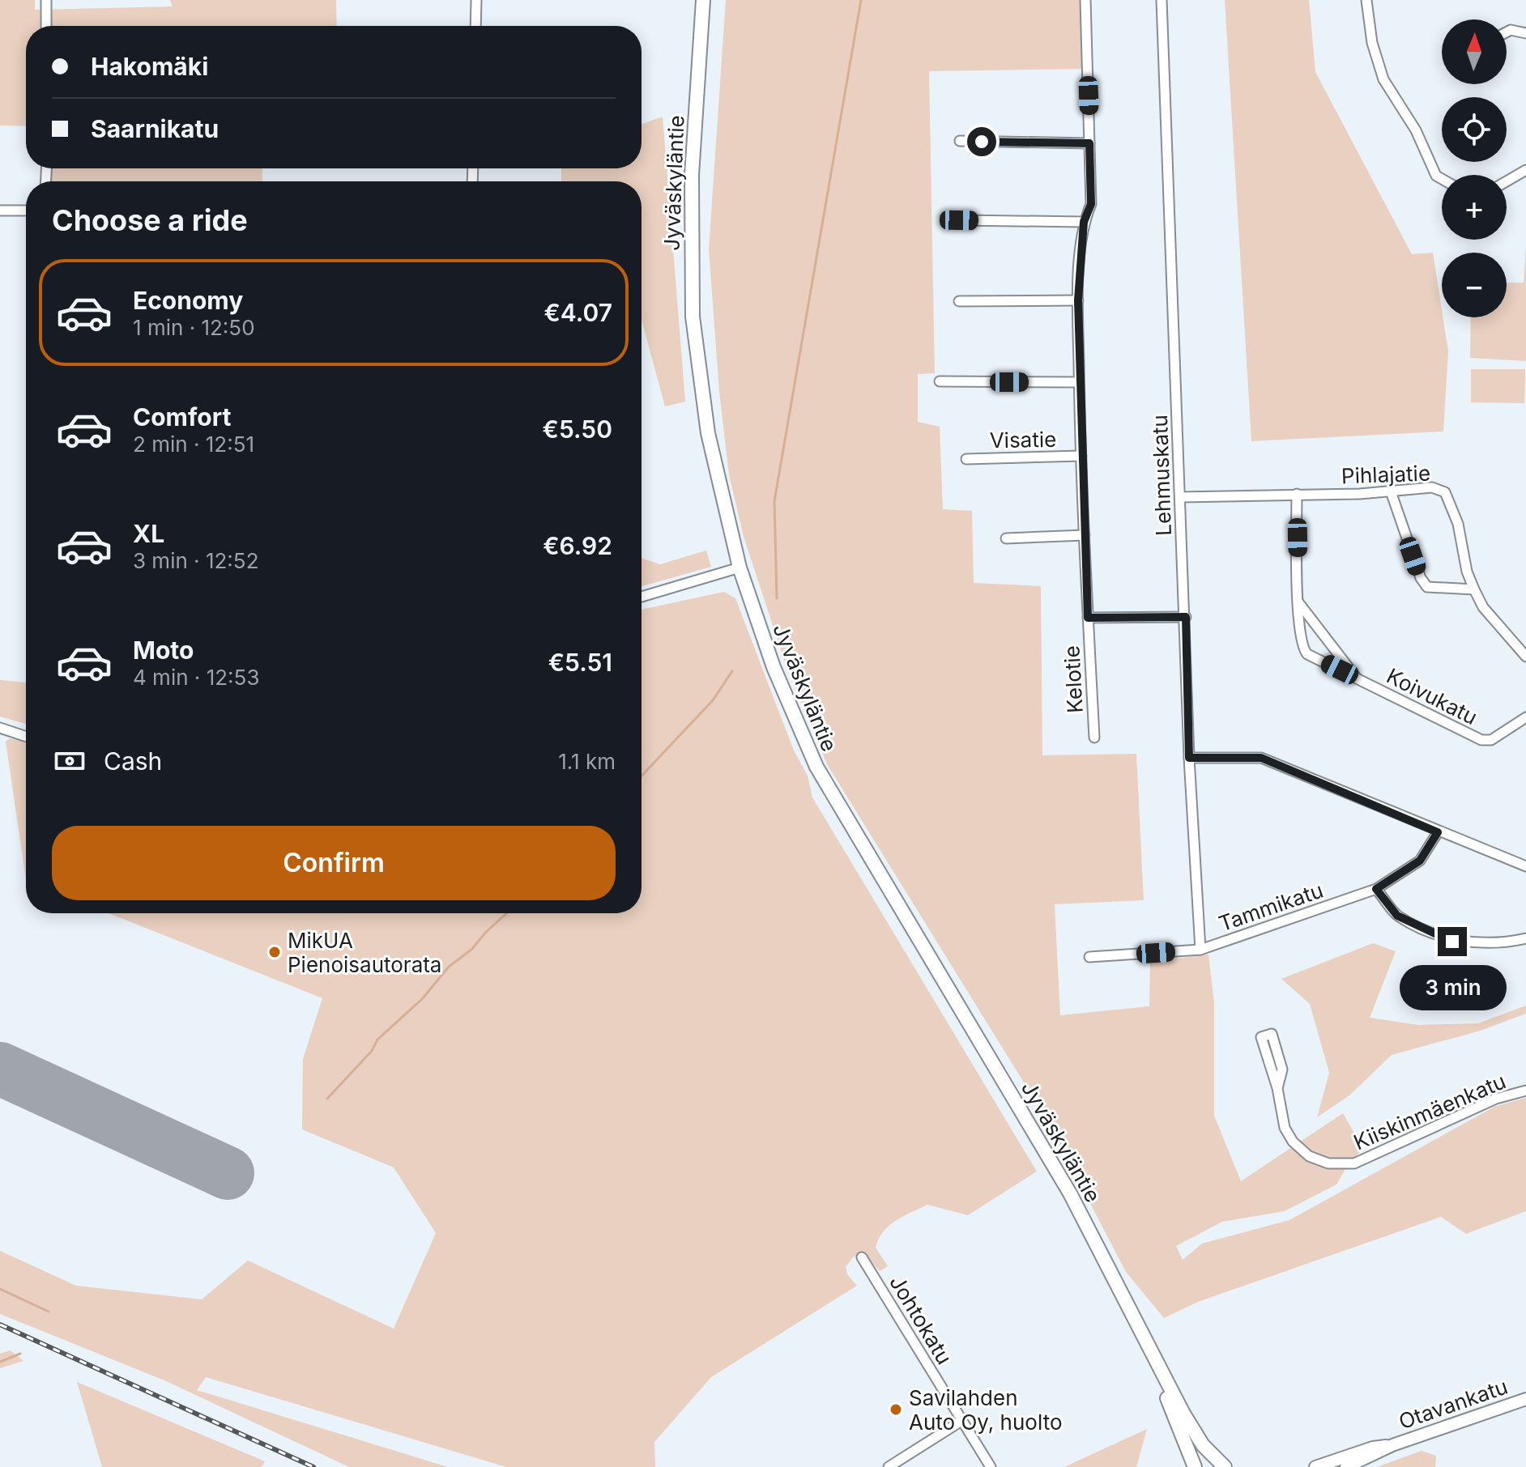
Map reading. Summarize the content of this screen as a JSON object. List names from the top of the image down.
{
  "streets": {
    "highway": ["Jyväskyläntie"],
    "main road": ["Otavankatu"],
    "street": [
      "Visatie",
      "Pihlajatie",
      "Lehmuskatu",
      "Kelotie",
      "Koivukatu",
      "Tammikatu",
      "Kiiskinmäenkatu",
      "Johtokatu"
    ]
  },
  "crossings": [
    ["Visatie", "Kelotie"],
    ["Pihlajatie", "Lehmuskatu"],
    ["Pihlajatie", "Koivukatu"],
    ["Lehmuskatu", "Tammikatu"]
  ],
  "places": ["MikUA Pienoisautorata", "Savilahden Auto Oy, huolto"],
  "north": "top",
  "page": {
    "map_buttons": ["+", "−"],
    "banner": ["Hakomäki", "Saarnikatu"],
    "heading": "Choose a ride",
    "list": [
      {
        "name": "Economy",
        "note": "1 min · 12:50",
        "value": "€4.07"
      },
      {
        "name": "Comfort",
        "note": "2 min · 12:51",
        "value": "€5.50"
      },
      {
        "name": "XL",
        "note": "3 min · 12:52",
        "value": "€6.92"
      },
      {
        "name": "Moto",
        "note": "4 min · 12:53",
        "value": "€5.51"
      }
    ],
    "pay": ["Cash", "1.1 km"],
    "buttons": "Confirm",
    "bubble": "3 min"
  }
}
